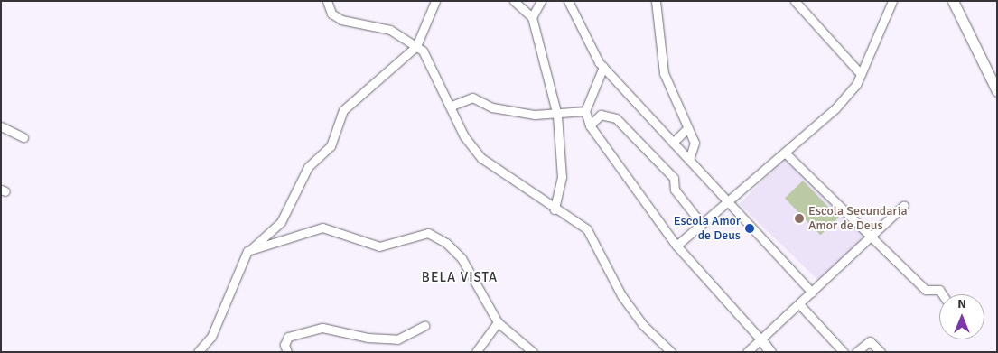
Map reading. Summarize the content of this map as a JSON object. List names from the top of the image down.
{
  "districts": ["BELA VISTA"],
  "places": ["Escola Secundaria Amor de Deus", "Escola Amor de Deus"],
  "north": "top"
}
